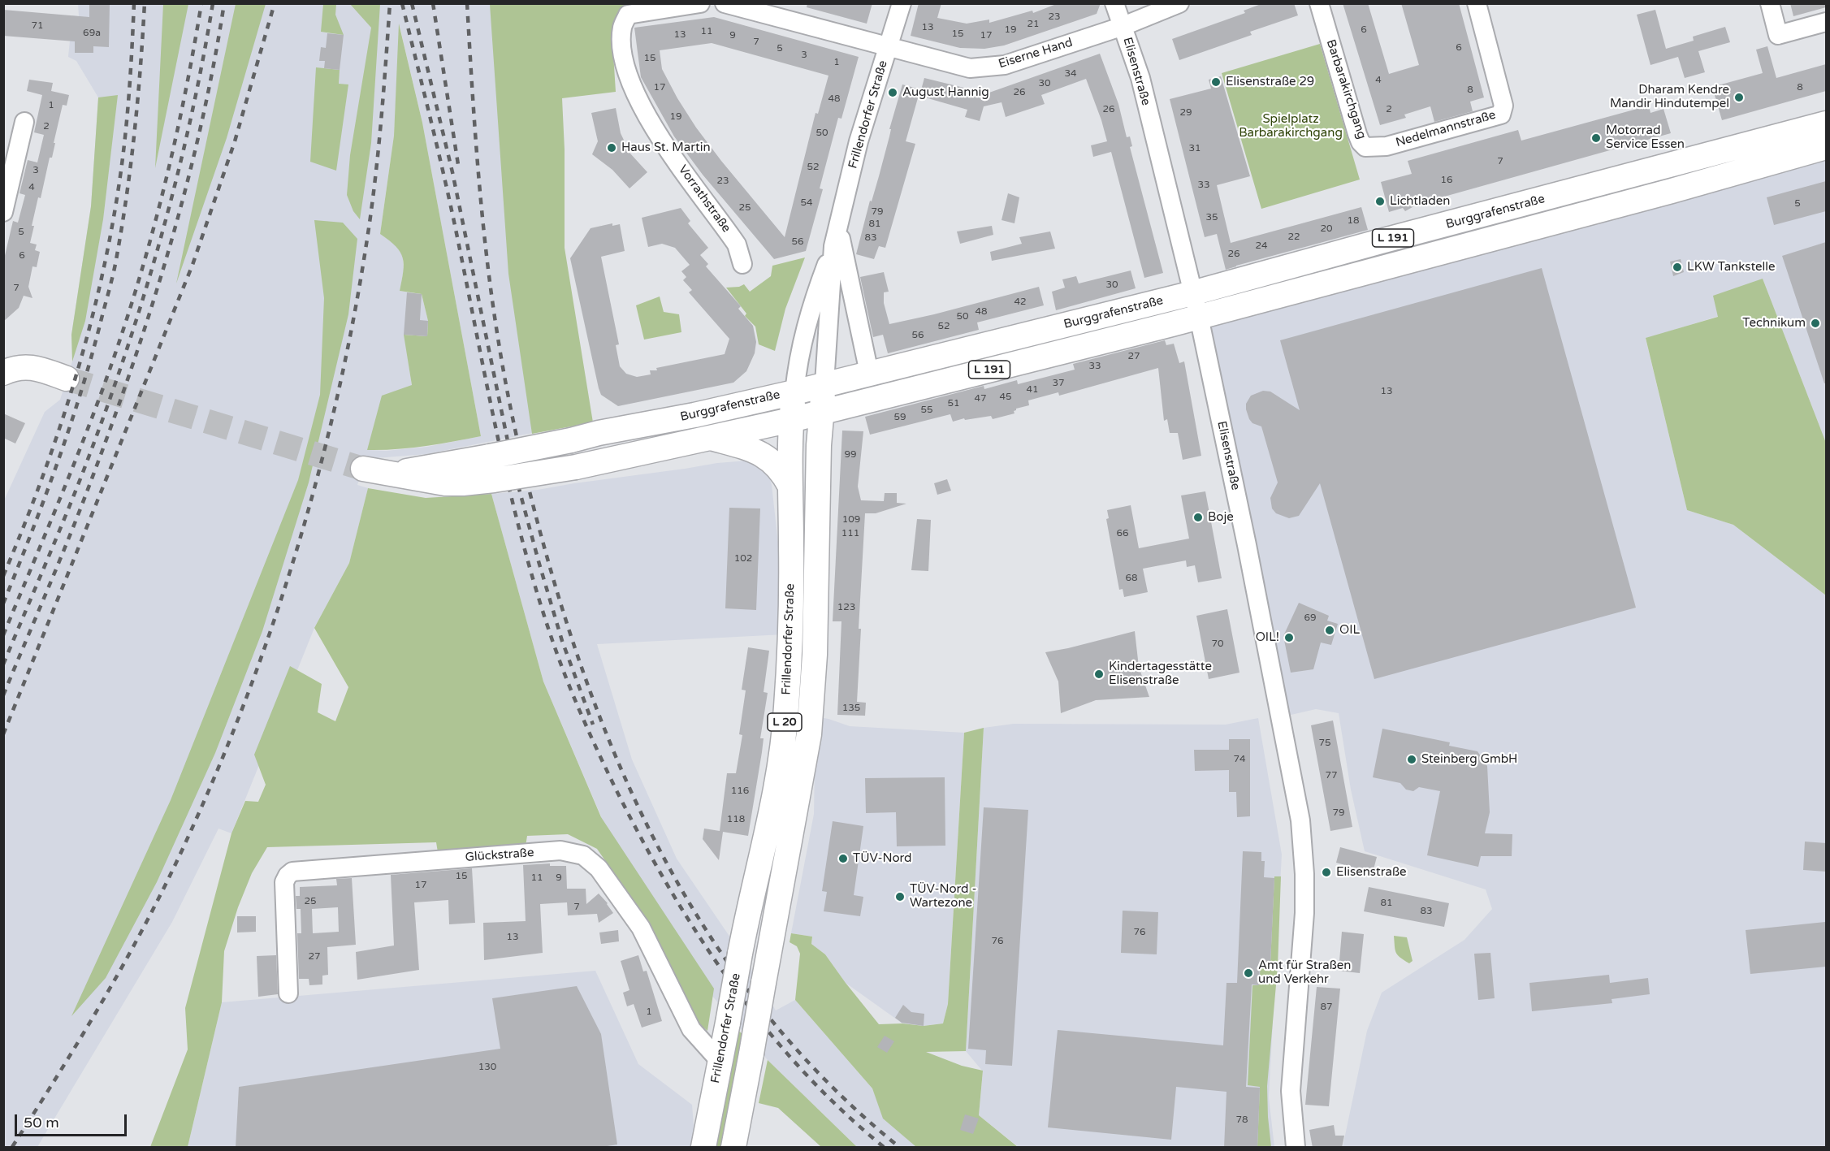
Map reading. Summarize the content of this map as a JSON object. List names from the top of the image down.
{
  "streets": {
    "main road": [
      "Frillendorfer Straße",
      "Burggrafenstraße",
      "L 191",
      "L 20"
    ],
    "street": [
      "Eiserne Hand",
      "Elisenstraße",
      "Barbarakirchgang",
      "Nedelmannstraße",
      "Vorrathstraße",
      "Glückstraße"
    ]
  },
  "crossings": [
    ["Eiserne Hand", "Elisenstraße"],
    ["Eiserne Hand", "Frillendorfer Straße"],
    ["Elisenstraße", "Burggrafenstraße"],
    ["Barbarakirchgang", "Nedelmannstraße"],
    ["Frillendorfer Straße", "Burggrafenstraße"],
    ["Frillendorfer Straße", "Glückstraße"]
  ],
  "parks": ["Spielplatz Barbarakirchgang"],
  "places": [
    "Elisenstraße 29",
    "August Hannig",
    "Dharam Kendre Mandir Hindutempel",
    "Motorrad Service Essen",
    "Haus St. Martin",
    "Lichtladen",
    "LKW Tankstelle",
    "Technikum",
    "Boje",
    "OIL",
    "OIL!",
    "Kindertagesstätte Elisenstraße",
    "Steinberg GmbH",
    "TÜV-Nord",
    "Elisenstraße",
    "TÜV-Nord - Wartezone",
    "Amt für Straßen und Verkehr"
  ],
  "house_numbers": [
    "23",
    "21",
    "71",
    "13",
    "19",
    "6",
    "11",
    "69a",
    "15",
    "13",
    "9",
    "17",
    "7",
    "6",
    "5",
    "3",
    "15",
    "1",
    "34",
    "4",
    "30",
    "17",
    "8",
    "8",
    "26",
    "48",
    "1",
    "26",
    "2",
    "29",
    "19",
    "2",
    "50",
    "31",
    "7",
    "52",
    "3",
    "16",
    "23",
    "33",
    "4",
    "54",
    "5",
    "25",
    "79",
    "35",
    "18",
    "81",
    "20",
    "5",
    "22",
    "83",
    "56",
    "24",
    "26",
    "6",
    "30",
    "7",
    "42",
    "48",
    "50",
    "52",
    "56",
    "27",
    "33",
    "37",
    "41",
    "13",
    "45",
    "47",
    "51",
    "55",
    "59",
    "99",
    "109",
    "111",
    "66",
    "102",
    "68",
    "123",
    "69",
    "70",
    "135",
    "75",
    "74",
    "77",
    "116",
    "79",
    "118",
    "15",
    "11",
    "9",
    "17",
    "25",
    "81",
    "7",
    "83",
    "76",
    "13",
    "76",
    "27",
    "87",
    "1",
    "130",
    "78"
  ],
  "scale_bar": "50 m"
}
